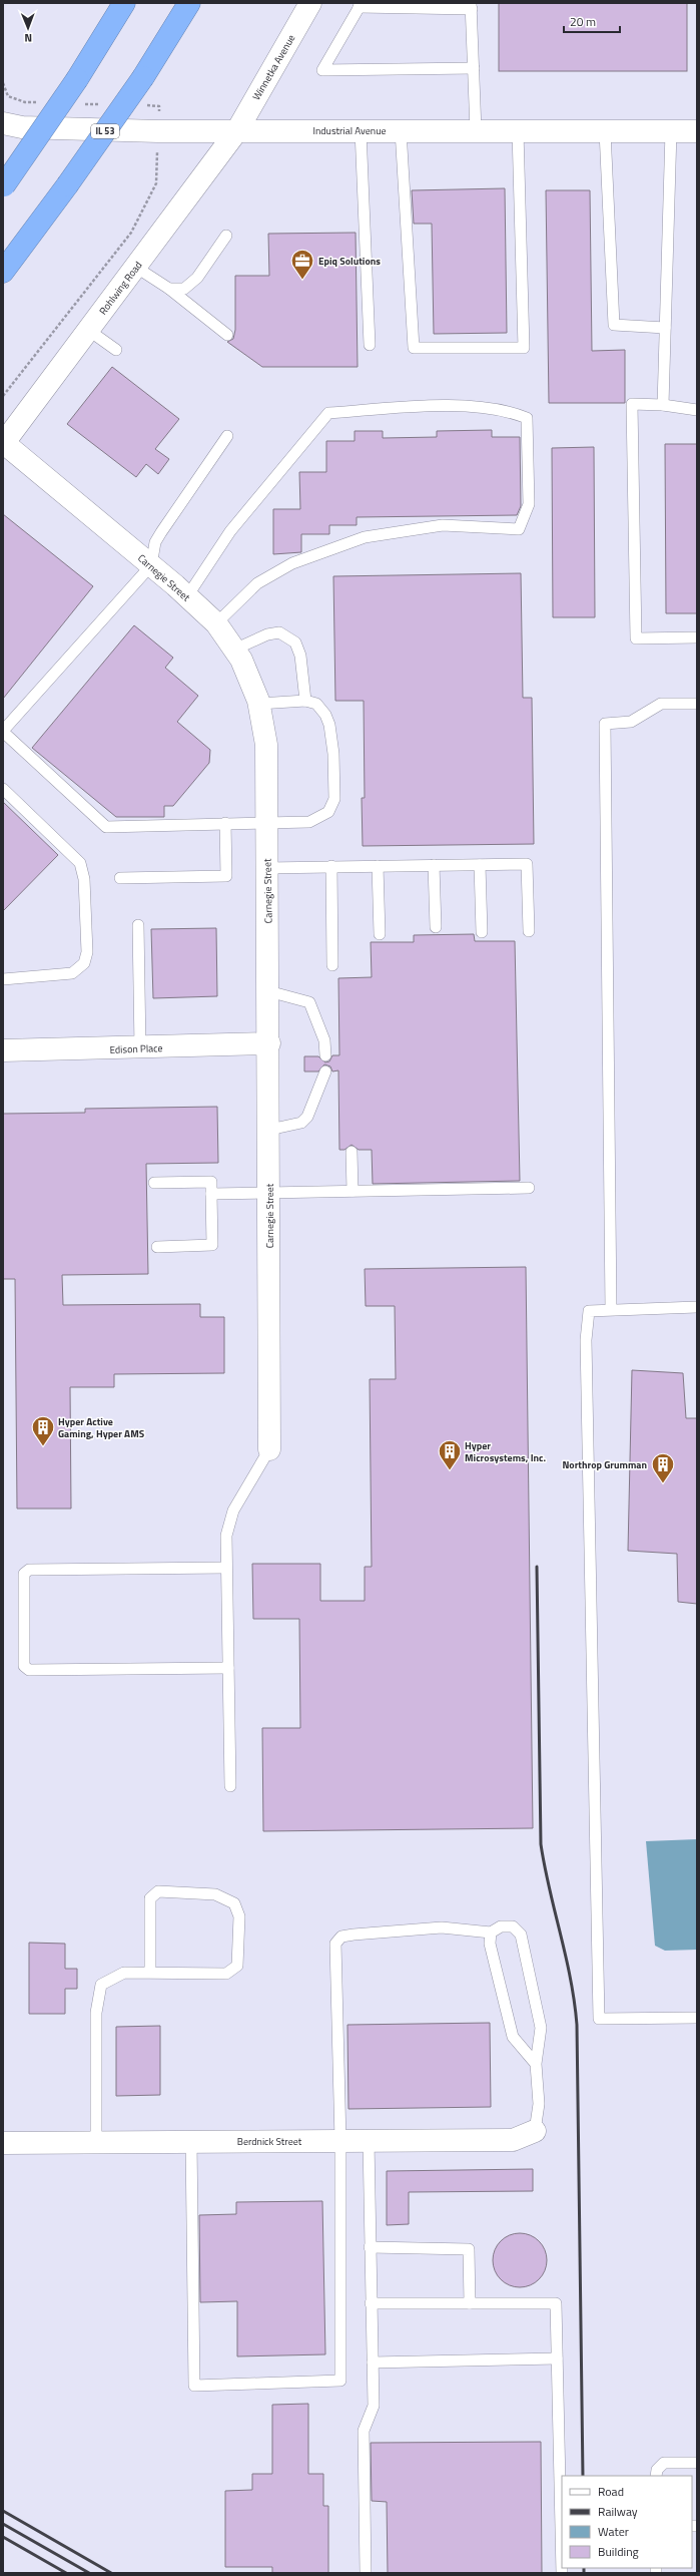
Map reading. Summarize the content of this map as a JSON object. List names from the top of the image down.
{
  "streets": {
    "highway": ["IL 53"],
    "street": [
      "Winnetka Avenue",
      "Industrial Avenue",
      "Rohlwing Road",
      "Carnegie Street",
      "Edison Place",
      "Berdnick Street"
    ]
  },
  "crossings": [
    ["Winnetka Avenue", "Industrial Avenue"],
    ["Winnetka Avenue", "Rohlwing Road"],
    ["Industrial Avenue", "Rohlwing Road"],
    ["Rohlwing Road", "Carnegie Street"],
    ["Carnegie Street", "Edison Place"]
  ],
  "places": {
    "office": ["Epiq Solutions"],
    "building": ["Hyper Active Gaming, Hyper AMS", "Hyper Microsystems, Inc.", "Northrop Grumman"]
  },
  "legend": [
    "Road",
    "Railway",
    "Water",
    "Building"
  ],
  "scale_bar": "20 m",
  "north": "bottom"
}
